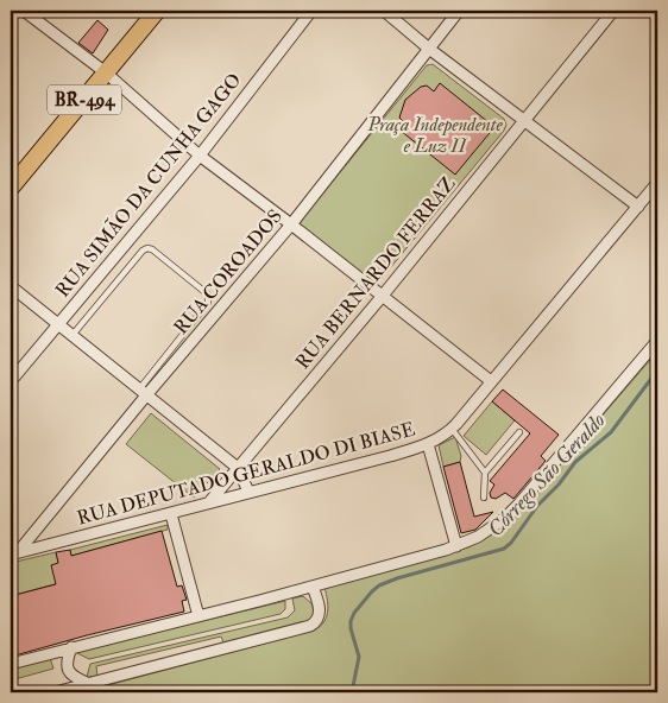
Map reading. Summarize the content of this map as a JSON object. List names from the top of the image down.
{
  "streets": {
    "main road": ["BR-494"],
    "street": [
      "RUA SIMÃO DA CUNHA GAGO",
      "RUA COROADOS",
      "RUA BERNARDO FERRAZ",
      "RUA DEPUTADO GERALDO DI BIASE"
    ]
  },
  "crossings": [
    ["RUA COROADOS", "RUA DEPUTADO GERALDO DI BIASE"],
    ["RUA BERNARDO FERRAZ", "RUA DEPUTADO GERALDO DI BIASE"]
  ],
  "water": ["Córrego São Geraldo"],
  "parks": ["Praça Independente e Luz II"]
}
